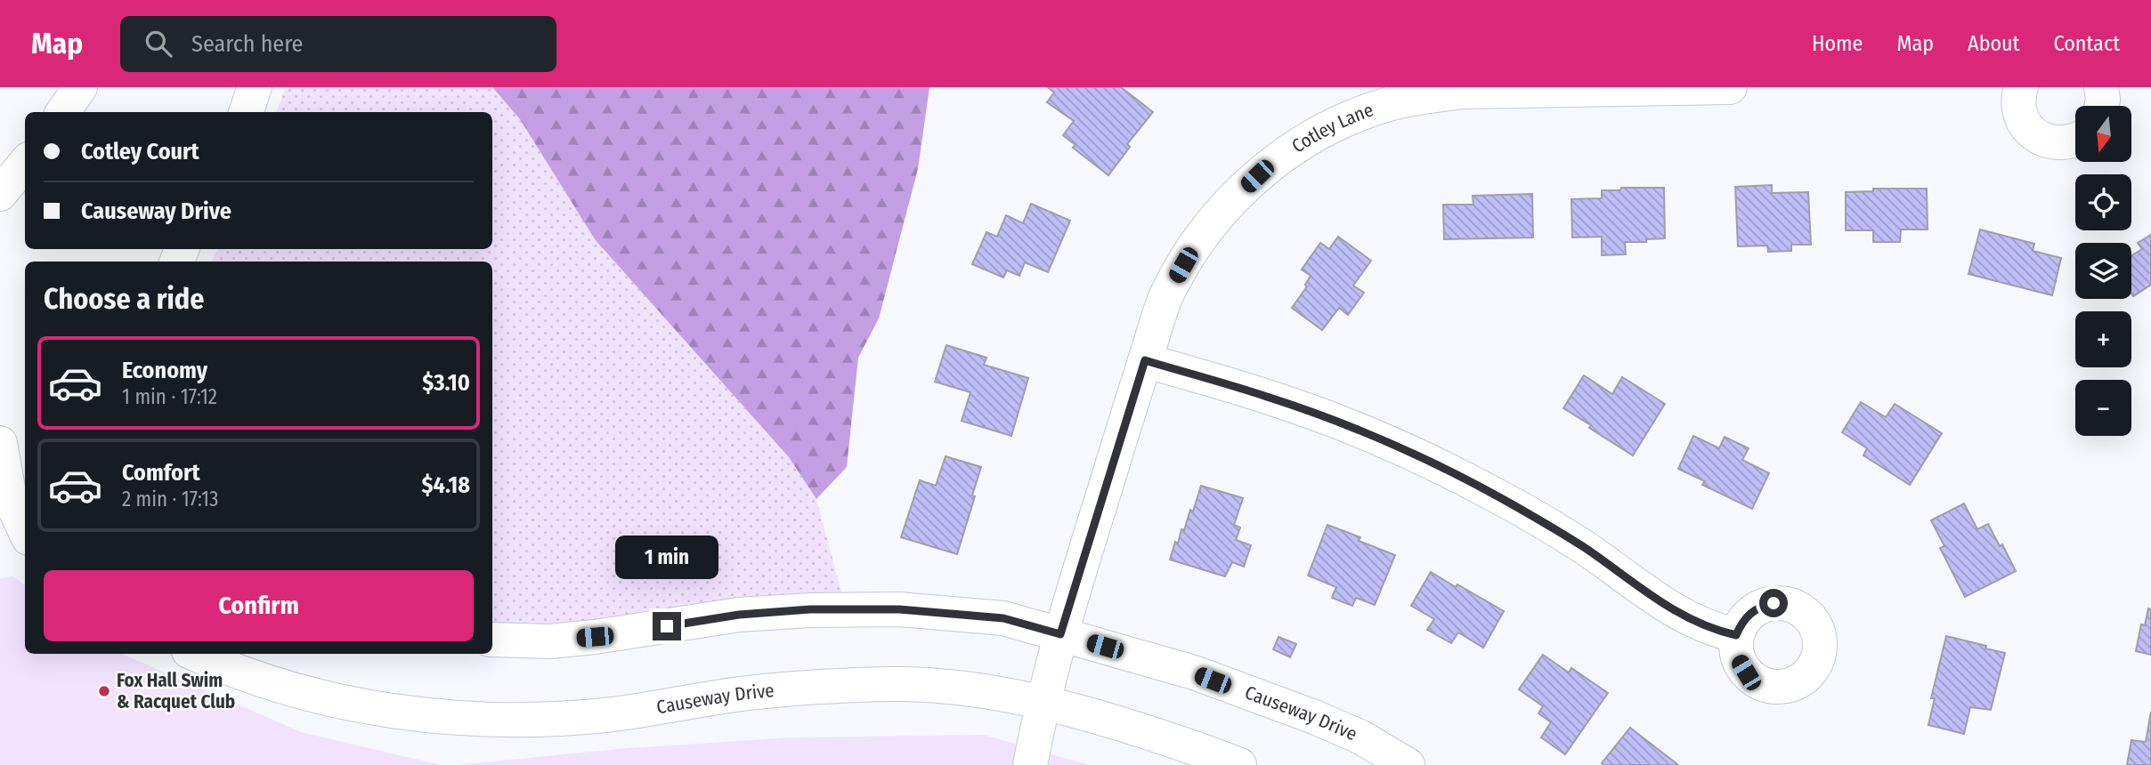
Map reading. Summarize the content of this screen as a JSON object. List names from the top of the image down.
{
  "streets": {
    "street": ["Cotley Lane", "Causeway Drive"]
  },
  "crossings": [
    ["Cotley Lane", "Causeway Drive"]
  ],
  "places": ["Fox Hall Swim & Racquet Club"],
  "north": "bottom",
  "page": {
    "header": "Map",
    "search": "Search here",
    "nav": [
      "Home",
      "Map",
      "About",
      "Contact"
    ],
    "map_buttons": ["+", "−"],
    "banner": ["Cotley Court", "Causeway Drive"],
    "heading": "Choose a ride",
    "list": [
      {
        "name": "Economy",
        "note": "1 min · 17:12",
        "value": "$3.10"
      },
      {
        "name": "Comfort",
        "note": "2 min · 17:13",
        "value": "$4.18"
      }
    ],
    "bubble": "1 min",
    "buttons": "Confirm"
  }
}
